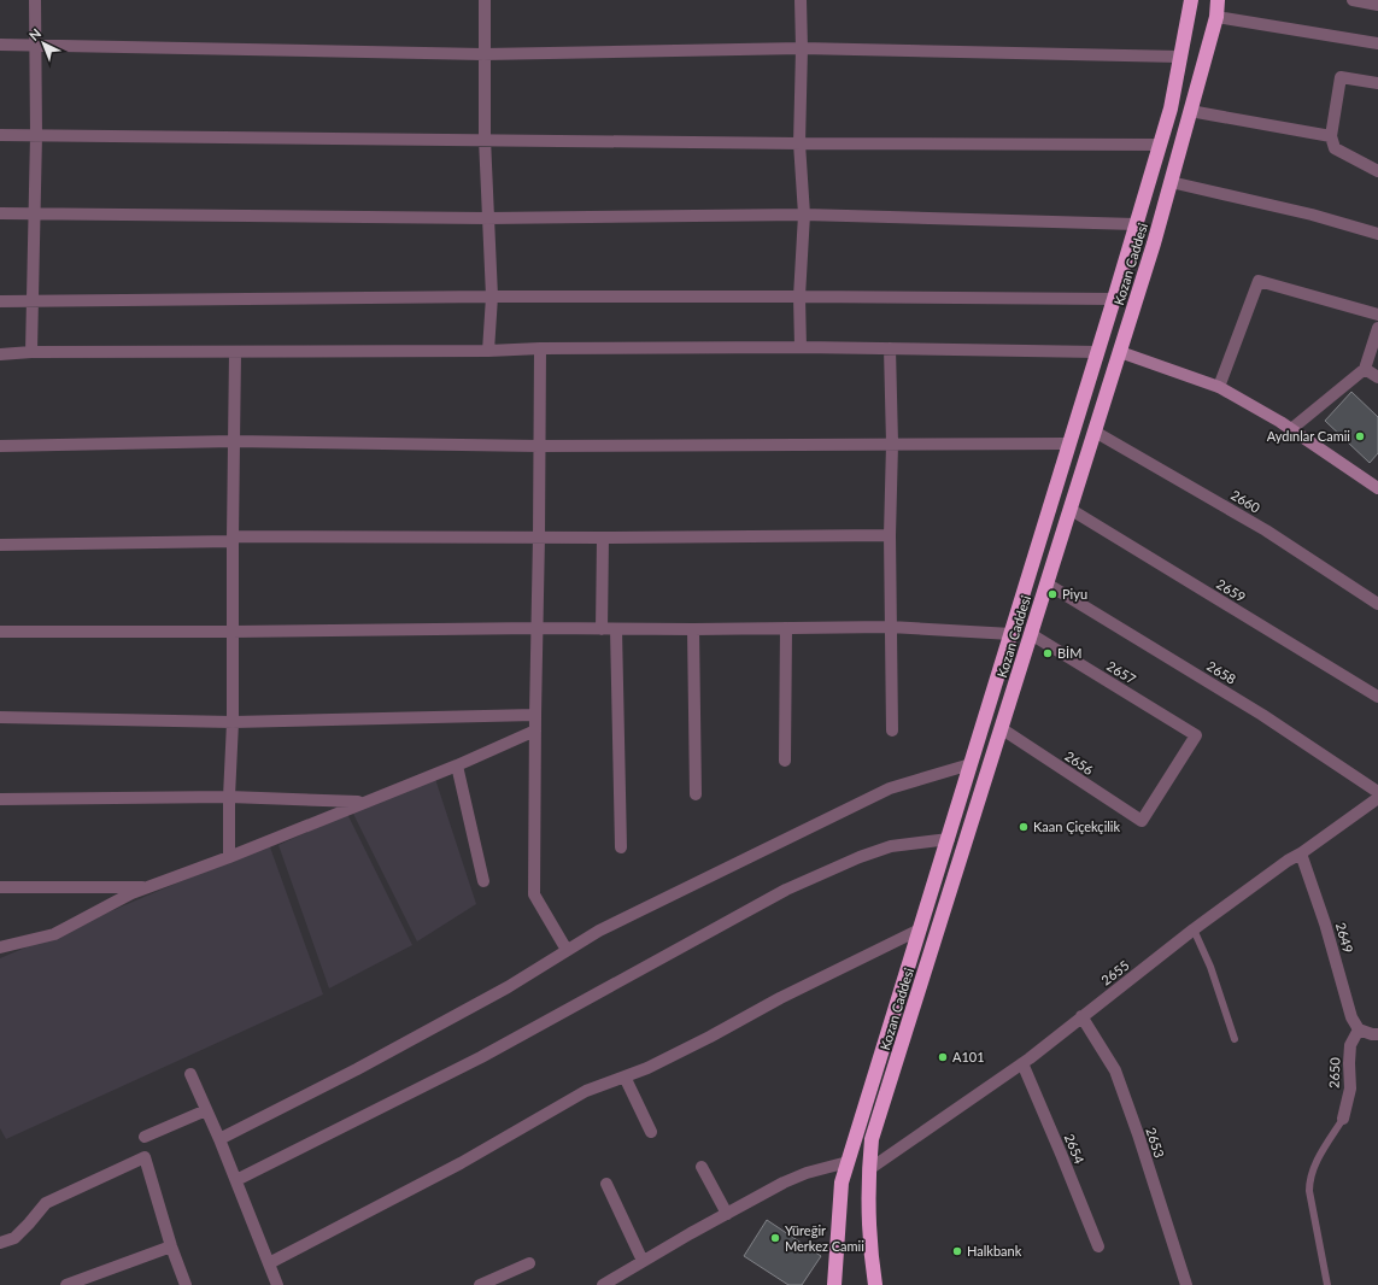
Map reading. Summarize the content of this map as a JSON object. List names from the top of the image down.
{
  "streets": {
    "highway": ["Kozan Caddesi"],
    "street": [
      "2660",
      "2659",
      "2657",
      "2658",
      "2656",
      "2649",
      "2655",
      "2650",
      "2653",
      "2654"
    ]
  },
  "crossings": [
    ["Kozan Caddesi", "2660"],
    ["Kozan Caddesi", "2659"],
    ["Kozan Caddesi", "2657"],
    ["Kozan Caddesi", "2658"],
    ["Kozan Caddesi", "2656"],
    ["Kozan Caddesi", "2655"],
    ["2657", "2656"],
    ["2649", "2655"],
    ["2649", "2650"],
    ["2655", "2653"],
    ["2655", "2654"]
  ],
  "places": [
    "Aydınlar Camii",
    "Piyu",
    "BİM",
    "Kaan Çiçekçilik",
    "A101",
    "Yüreğir Merkez Camii",
    "Halkbank"
  ],
  "north": "top left"
}
